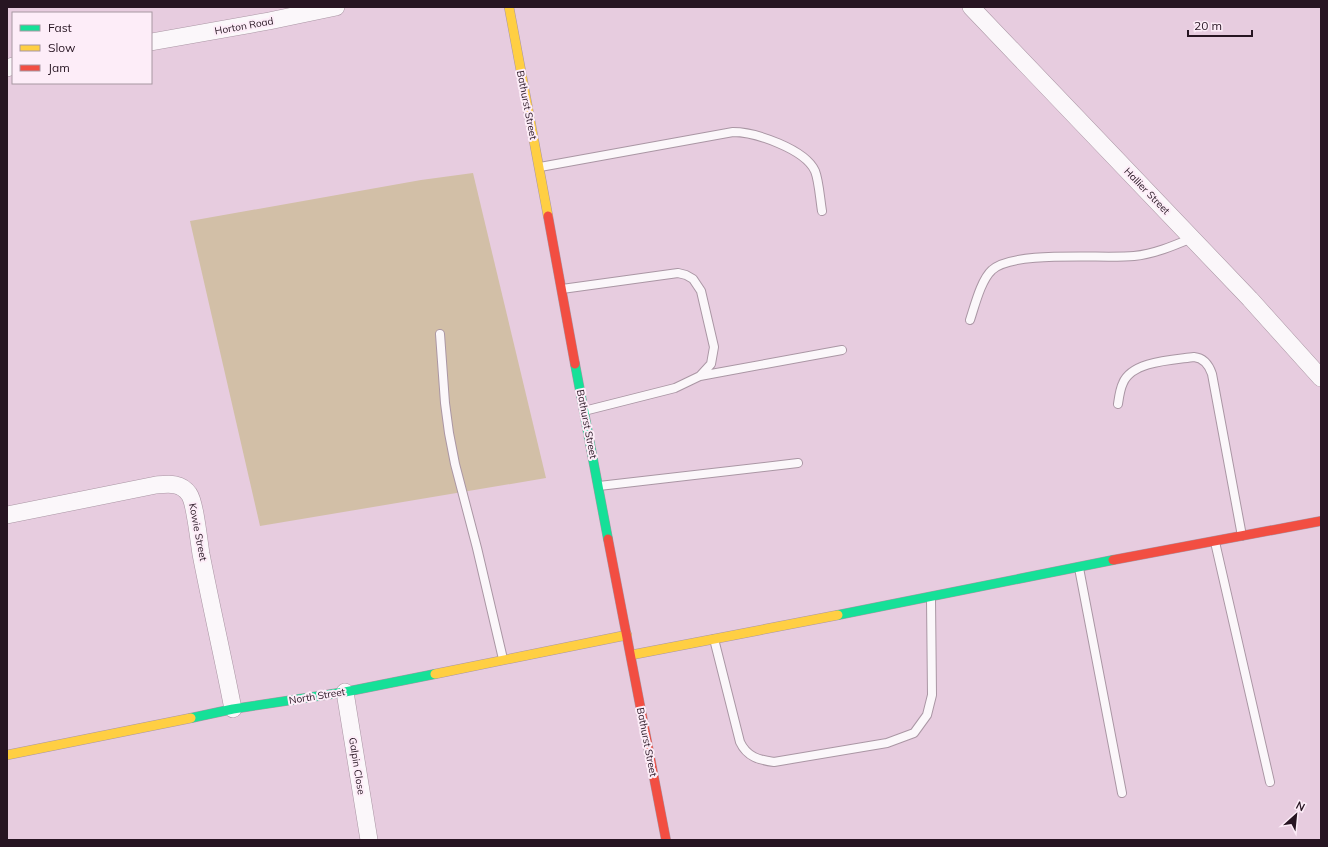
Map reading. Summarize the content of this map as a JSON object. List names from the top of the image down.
{
  "streets": {
    "street": [
      "Horton Road",
      "Bathurst Street",
      "Hallier Street",
      "Kowie Street",
      "North Street",
      "Galpin Close"
    ]
  },
  "crossings": [
    ["Bathurst Street", "North Street"],
    ["Kowie Street", "North Street"],
    ["North Street", "Galpin Close"]
  ],
  "legend": ["Fast", "Slow", "Jam"],
  "scale_bar": "20 m",
  "north": "top right"
}
